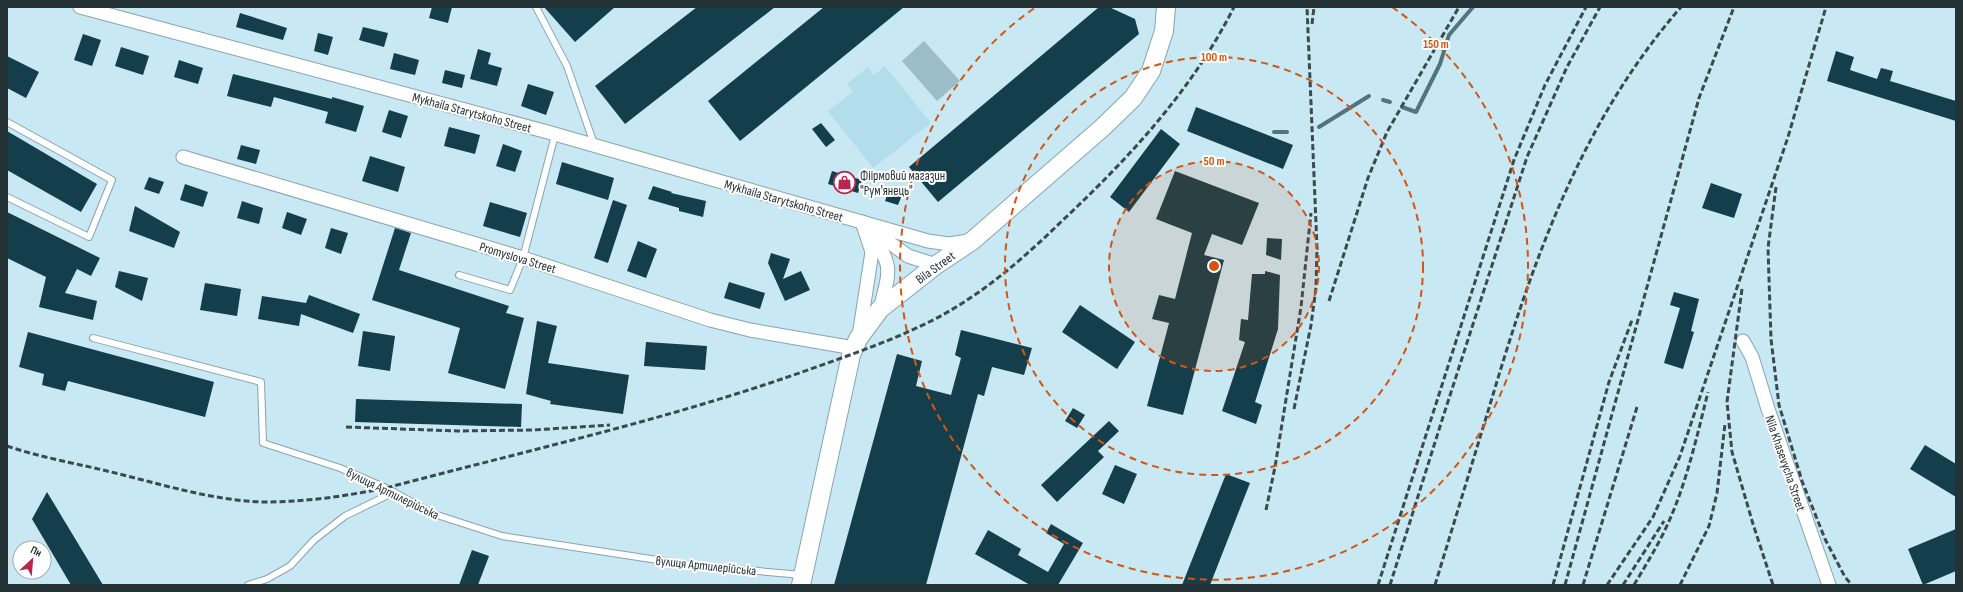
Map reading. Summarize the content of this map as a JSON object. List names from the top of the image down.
{
  "streets": {
    "street": [
      "Mykhaila Starytskoho Street",
      "Promyslova Street",
      "Bila Street",
      "Nila Khasevycha Street"
    ],
    "lane": ["вулиця Артилерійська"]
  },
  "crossings": [
    ["Mykhaila Starytskoho Street", "Bila Street"],
    ["Promyslova Street", "Bila Street"],
    ["Bila Street", "вулиця Артилерійська"]
  ],
  "places": {
    "shop": ["Фіірмовий магазин \"Рум'янець\""]
  },
  "north": "top right",
  "rings": ["150 m", "100 m", "50 m"]
}
